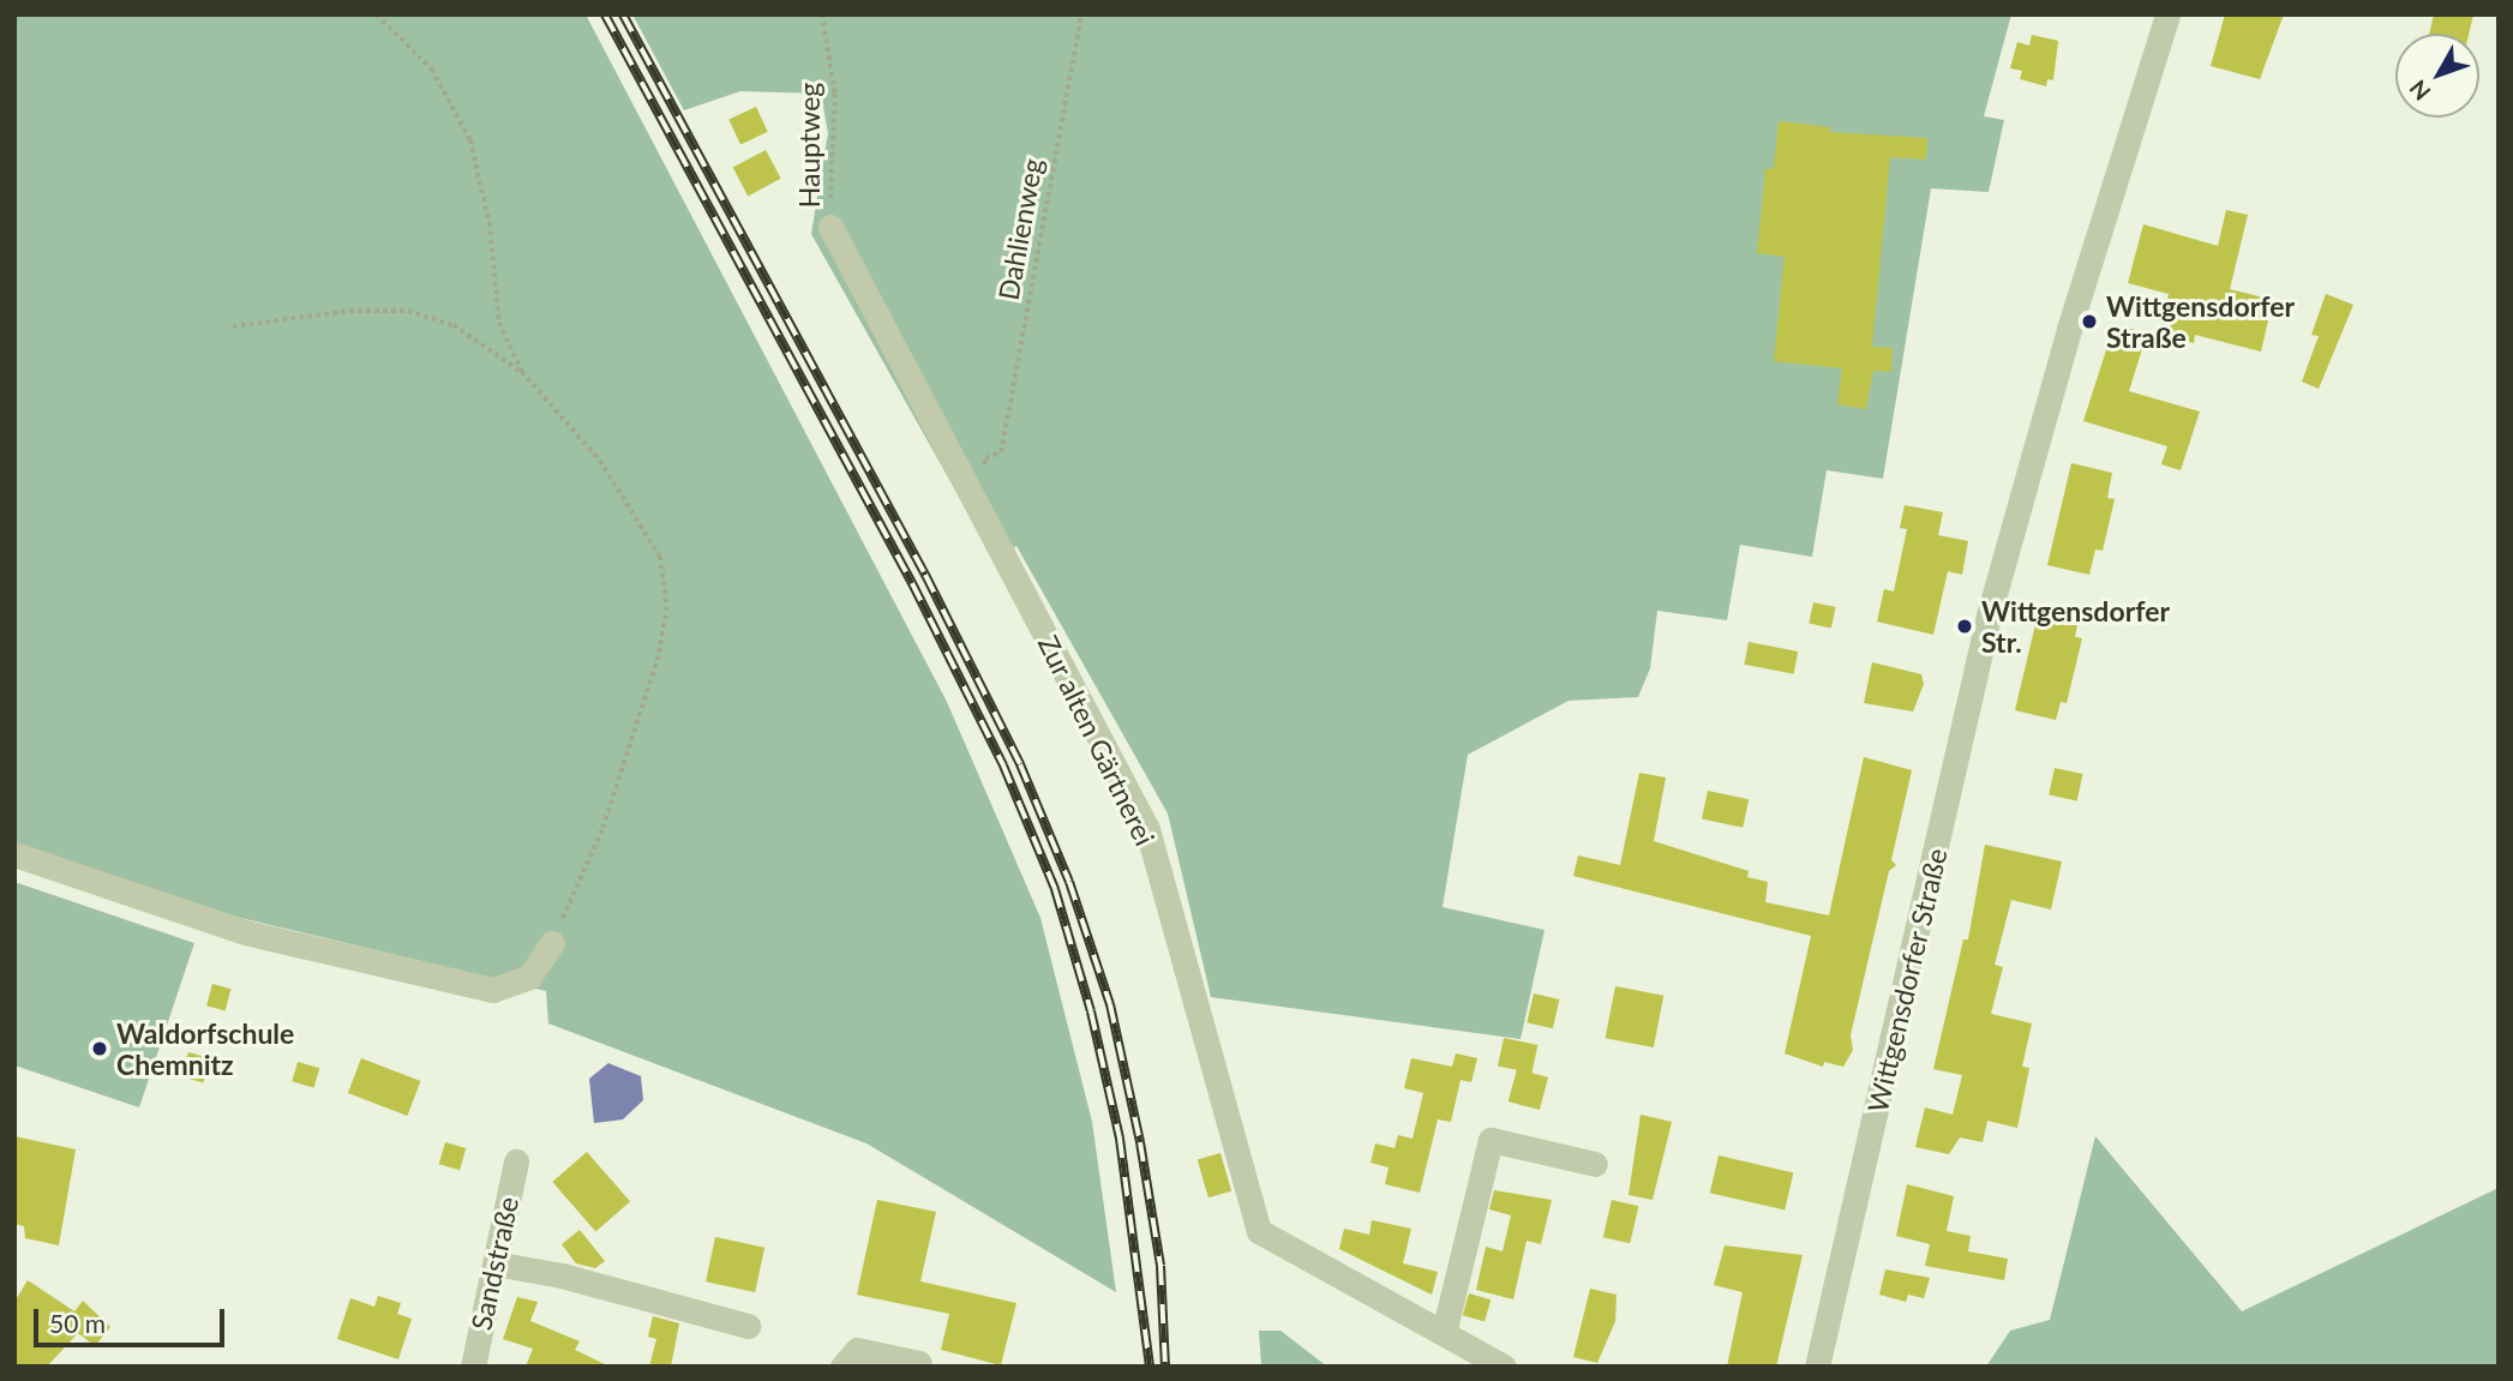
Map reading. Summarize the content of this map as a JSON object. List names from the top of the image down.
{
  "streets": {
    "street": ["Zur alten Gärtnerei", "Wittgensdorfer Straße", "Sandstraße"],
    "path": ["Hauptweg", "Dahlienweg"]
  },
  "crossings": [
    ["Hauptweg", "Zur alten Gärtnerei"]
  ],
  "places": ["Wittgensdorfer Straße", "Wittgensdorfer Str.", "Waldorfschule Chemnitz"],
  "scale_bar": "50 m",
  "north": "bottom left"
}
